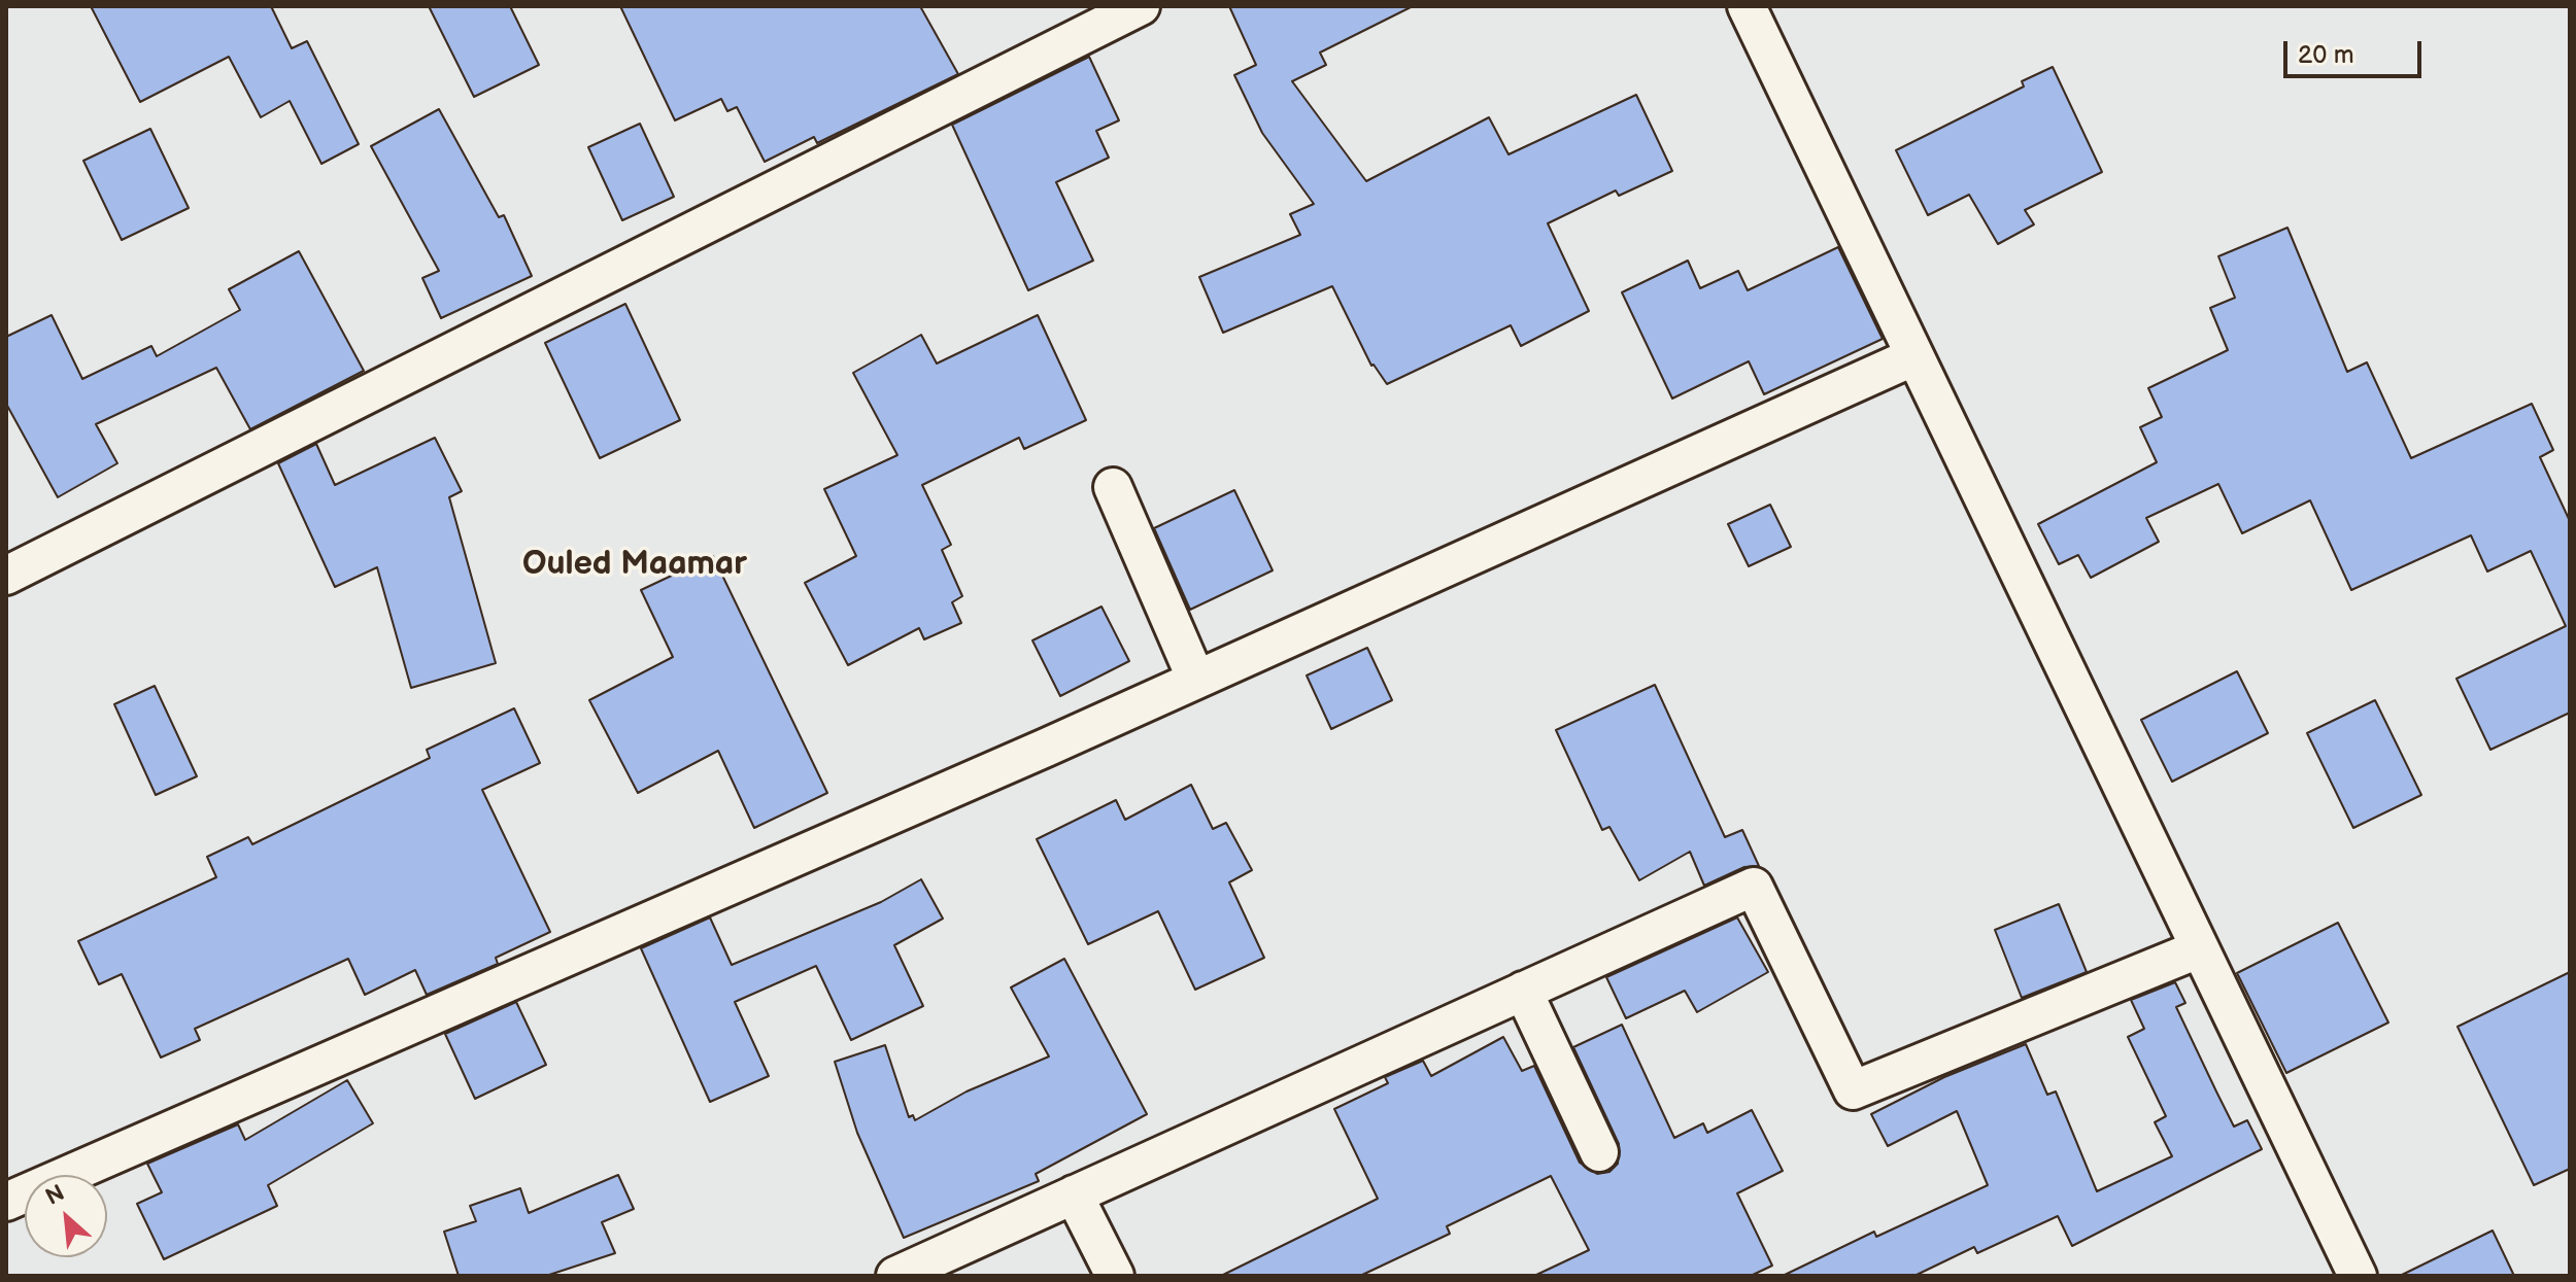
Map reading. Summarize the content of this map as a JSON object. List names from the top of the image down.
{
  "districts": ["Ouled Maamar"],
  "scale_bar": "20 m",
  "north": "top left"
}
